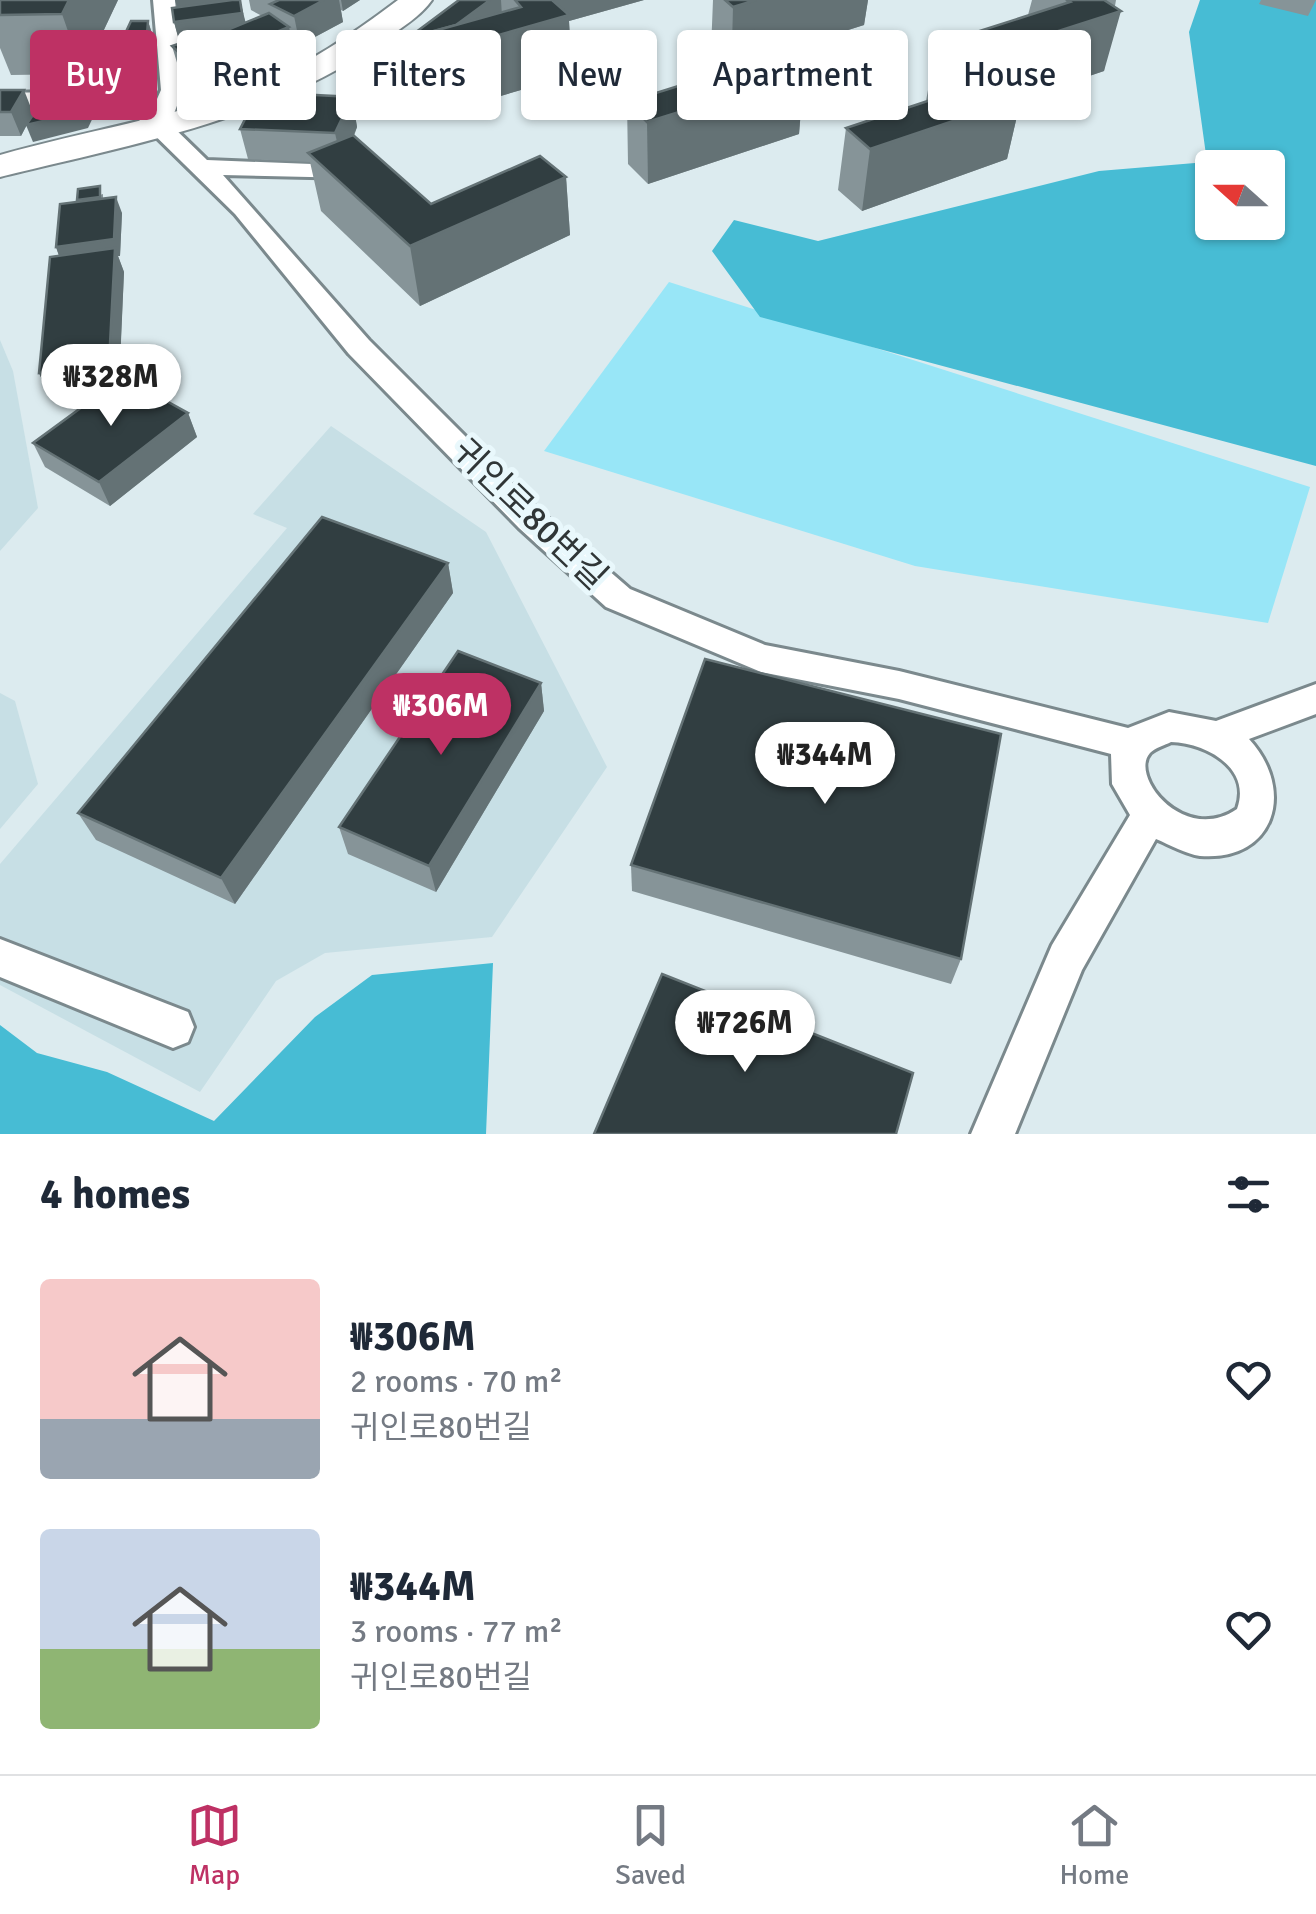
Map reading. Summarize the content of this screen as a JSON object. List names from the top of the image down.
{
  "streets": {
    "street": ["귀인로80번길"]
  },
  "north": "left",
  "page": {
    "chip": [
      "Buy",
      "Rent",
      "Filters",
      "New",
      "Apartment",
      "House"
    ],
    "price": [
      "₩328M",
      "₩306M",
      "₩344M",
      "₩726M"
    ],
    "heading": "4 homes",
    "list": [
      {
        "name": "₩306M",
        "note": "2 rooms · 70 m² · 귀인로80번길"
      },
      {
        "name": "₩344M",
        "note": "3 rooms · 77 m² · 귀인로80번길"
      }
    ],
    "tabs": ["Map", "Saved", "Home"]
  }
}
